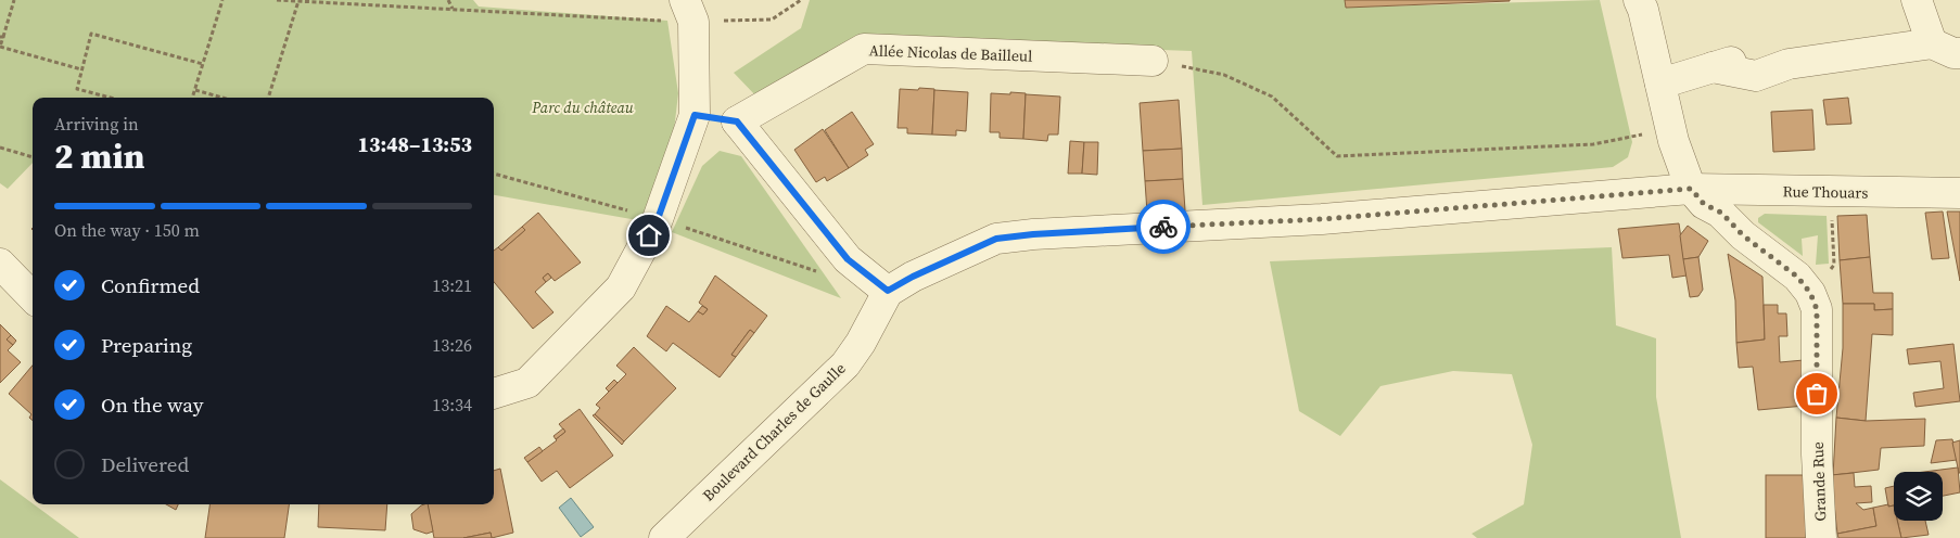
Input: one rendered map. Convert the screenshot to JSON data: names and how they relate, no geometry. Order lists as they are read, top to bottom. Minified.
{"streets":{"street":["Allée Nicolas de Bailleul","Rue Thouars","Boulevard Charles de Gaulle","Grande Rue"]},"crossings":[["Rue Thouars","Grande Rue"]],"parks":["Parc du château"],"page":{"heading":["2 min","Arriving in","13:48–13:53"],"bar":"On the way · 150 m","list":[["Confirmed","13:21"],["Preparing","13:26"],["On the way","13:34"],"Delivered"]}}
